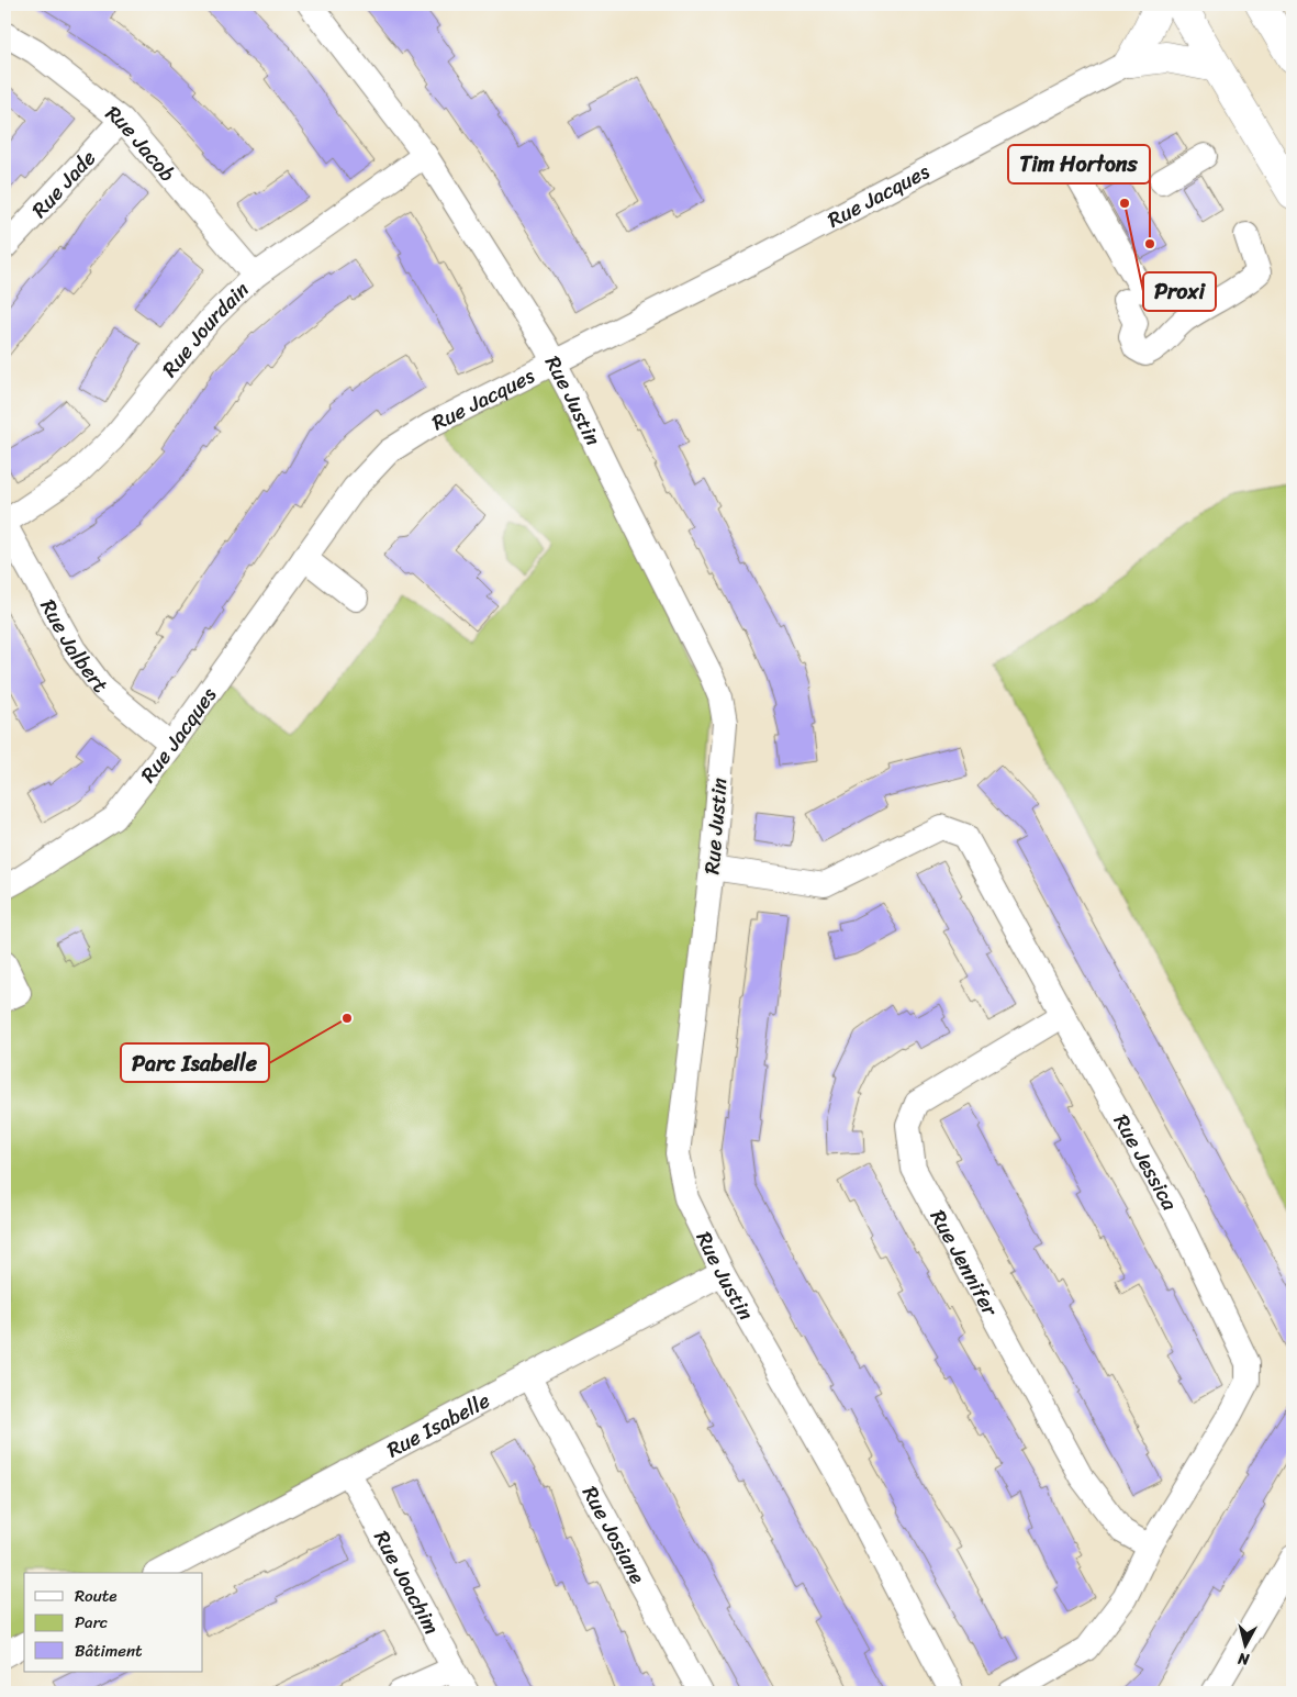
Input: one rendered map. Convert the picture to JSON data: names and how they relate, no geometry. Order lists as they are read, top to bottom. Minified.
{"streets":{"street":["Rue Jacob","Rue Jade","Rue Jacques","Rue Jourdain","Rue Justin","Rue Jalbert","Rue Jessica","Rue Jennifer","Rue Isabelle","Rue Josiane","Rue Joachim"]},"crossings":[["Rue Jacob","Rue Jade"],["Rue Jacob","Rue Jourdain"],["Rue Jacques","Rue Justin"],["Rue Jacques","Rue Jalbert"],["Rue Jourdain","Rue Justin"],["Rue Jourdain","Rue Jalbert"],["Rue Justin","Rue Jessica"],["Rue Justin","Rue Isabelle"],["Rue Jessica","Rue Jennifer"],["Rue Isabelle","Rue Josiane"],["Rue Isabelle","Rue Joachim"]],"places":["Proxi","Tim Hortons","Parc Isabelle"],"legend":["Route","Parc","Bâtiment"],"north":"bottom"}
